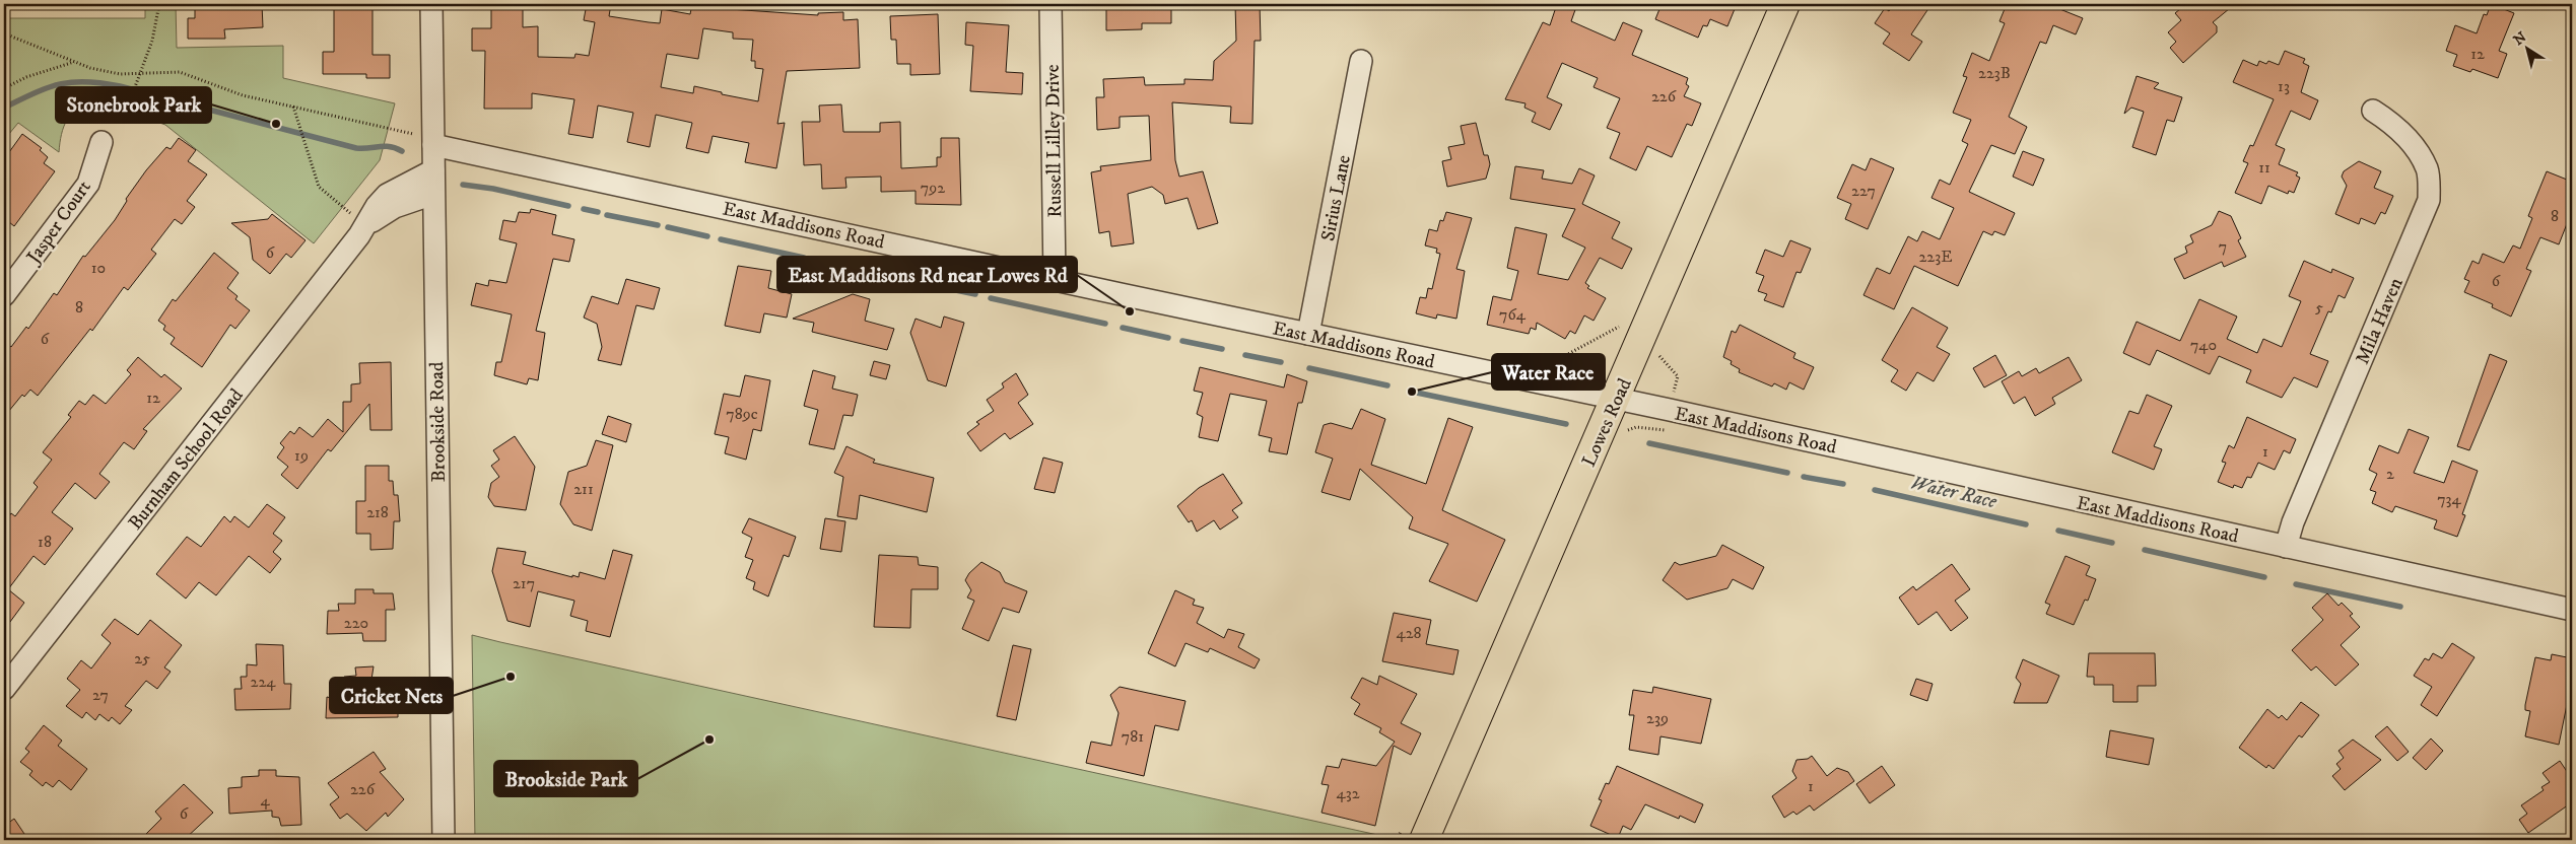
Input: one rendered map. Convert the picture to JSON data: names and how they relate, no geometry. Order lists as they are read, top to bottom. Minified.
{"streets":{"main road":["Lowes Road"],"street":["Russell Lilley Drive","Sirius Lane","Jasper Court","East Maddisons Road","Mila Haven","Brookside Road","Burnham School Road"]},"crossings":[["Russell Lilley Drive","East Maddisons Road"],["Sirius Lane","East Maddisons Road"],["East Maddisons Road","Mila Haven"],["East Maddisons Road","Brookside Road"],["East Maddisons Road","Lowes Road"],["Brookside Road","Burnham School Road"]],"water":["Water Race"],"places":["Stonebrook Park","East Maddisons Rd near Lowes Rd","Water Race","Cricket Nets","Brookside Park"],"house_numbers":["12","223B","13","226","11","792","227","8","7","6","223E","10","6","8","5","764","6","740","12","789c","1","19","2","211","734","218","18","217","220","428","25","224","27","239","781","1","226","432","4","6"],"north":"top left"}
